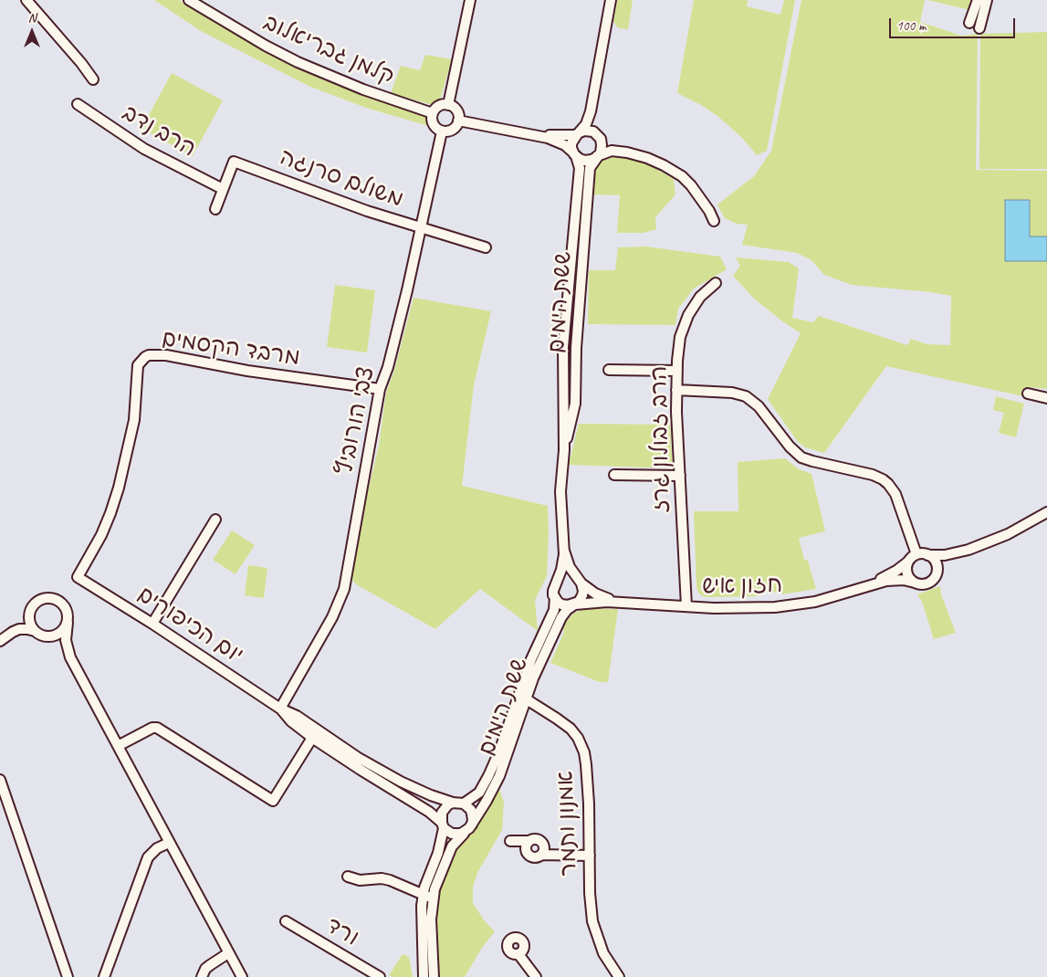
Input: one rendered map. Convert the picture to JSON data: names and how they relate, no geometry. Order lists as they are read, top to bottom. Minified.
{"streets":{"street":["קלמן גבריאלוב","הרב נדב","משולם סרנגה","ששת הימים","מרבד הקסמים","צבי הורוביץ","הרב זבולון גרז","חזון איש","יום הכיפורים","אמנון ותמר","ורד"]},"crossings":[["קלמן גבריאלוב","צבי הורוביץ"],["הרב נדב","משולם סרנגה"],["משולם סרנגה","צבי הורוביץ"],["ששת הימים","חזון איש"],["ששת הימים","יום הכיפורים"],["ששת הימים","אמנון ותמר"],["מרבד הקסמים","צבי הורוביץ"],["מרבד הקסמים","יום הכיפורים"],["צבי הורוביץ","יום הכיפורים"],["הרב זבולון גרז","חזון איש"]],"scale_bar":"100 m","north":"top"}
